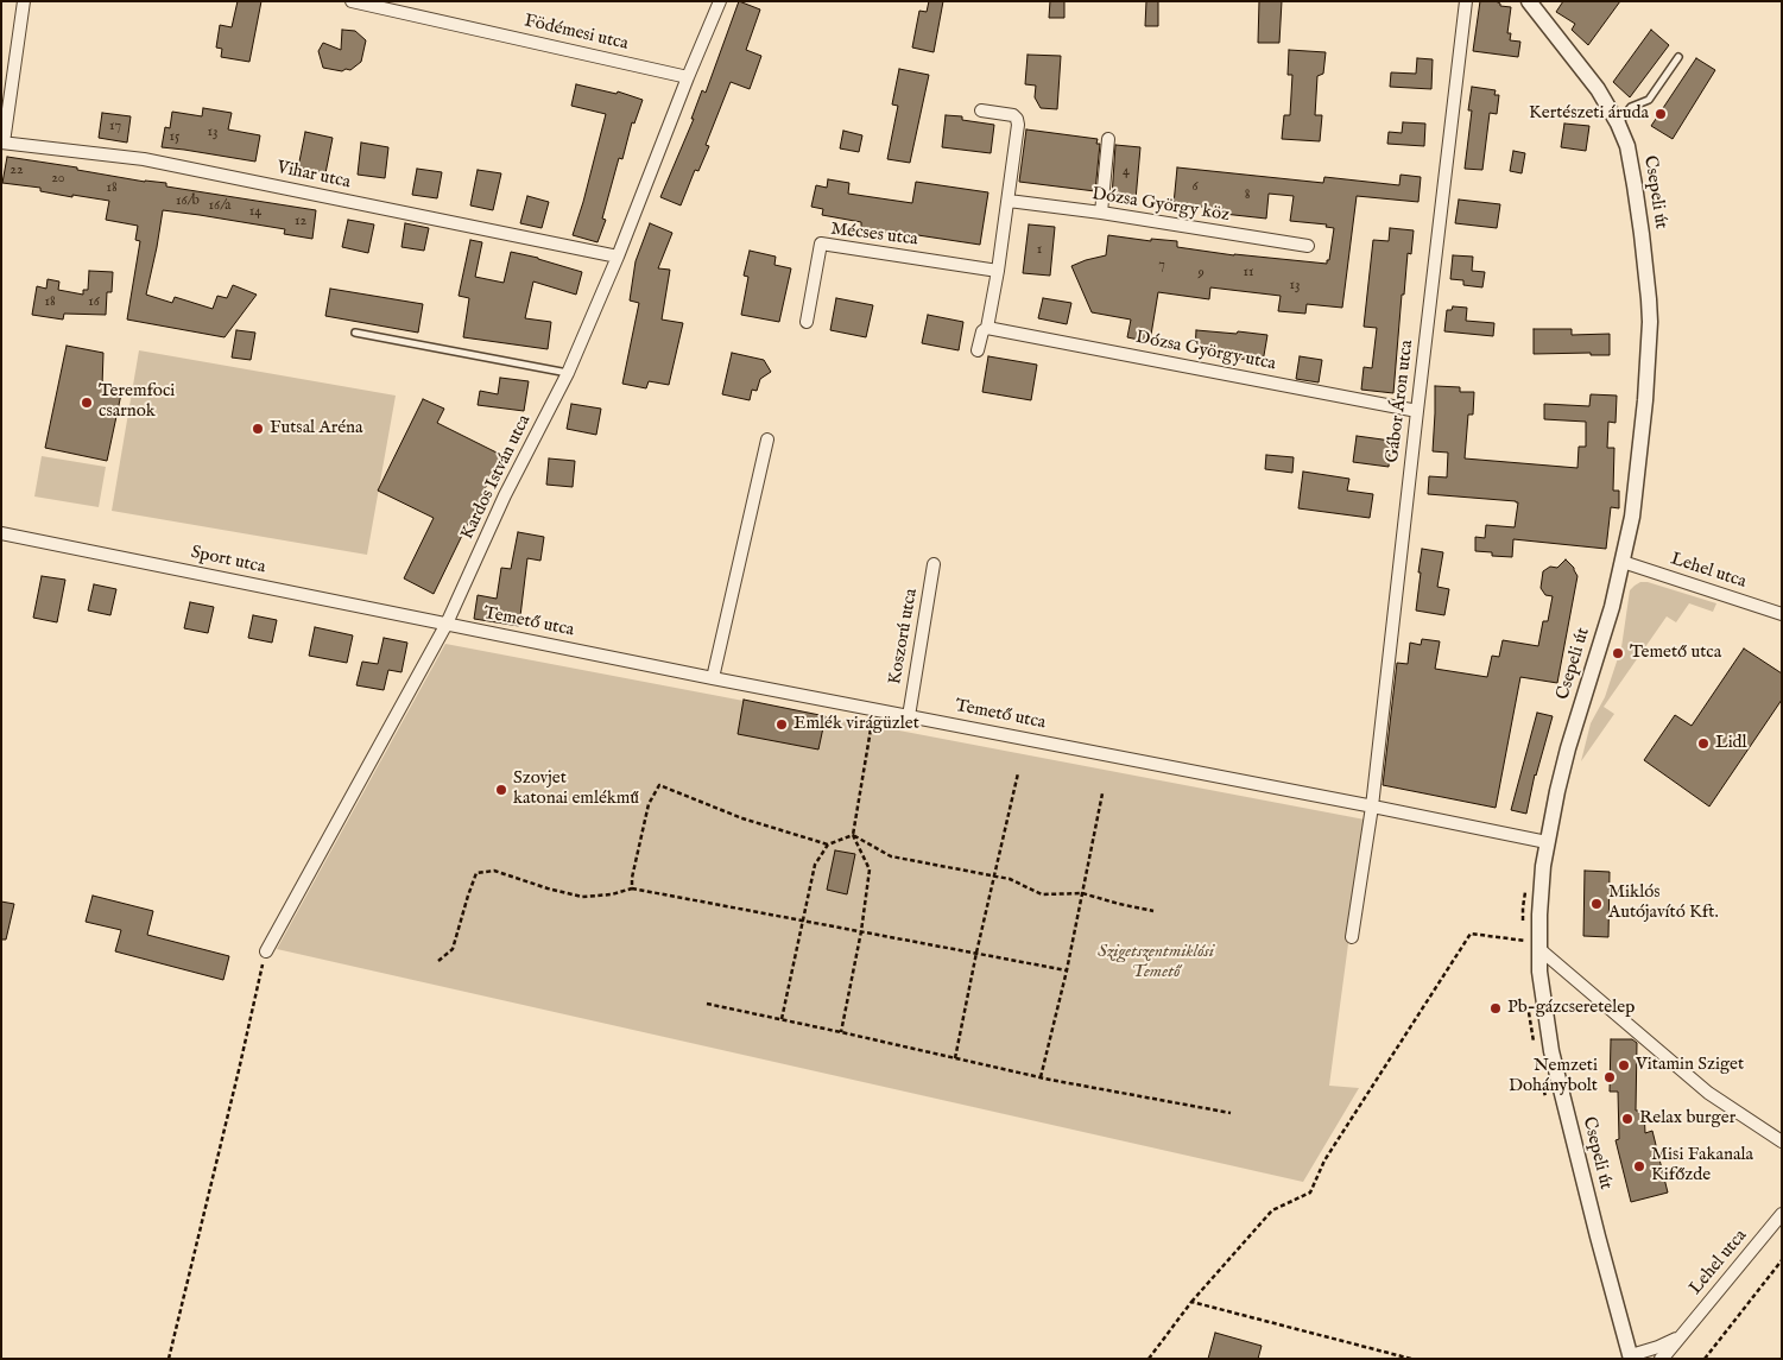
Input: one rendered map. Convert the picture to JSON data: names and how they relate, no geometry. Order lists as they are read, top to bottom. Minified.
{"streets":{"street":["Födémesi utca","Vihar utca","Csepeli út","Dózsa György köz","Mécses utca","Dózsa György utca","Gábor Áron utca","Kardos István utca","Sport utca","Lehel utca","Temető utca","Koszorú utca"]},"crossings":[["Födémesi utca","Kardos István utca"],["Vihar utca","Kardos István utca"],["Csepeli út","Lehel utca"],["Csepeli út","Temető utca"],["Dózsa György utca","Gábor Áron utca"],["Gábor Áron utca","Temető utca"],["Kardos István utca","Sport utca"],["Kardos István utca","Temető utca"],["Sport utca","Temető utca"],["Temető utca","Koszorú utca"]],"parks":["Szigetszentmiklósi Temető"],"places":["Kertészeti áruda","Teremfoci csarnok","Futsal Aréna","Temető utca","Emlék virágüzlet","Lidl","Szovjet katonai emlékmű","Miklós Autójavító Kft.","Pb-gázcseretelep","Vitamin Sziget","Nemzeti Dohánybolt","Relax burger","Misi Fakanala Kifőzde"],"house_numbers":["17","13","15","22","4","20","6","18","8","16/b","16/a","14","12","1","7","11","9","13","18","16"]}
